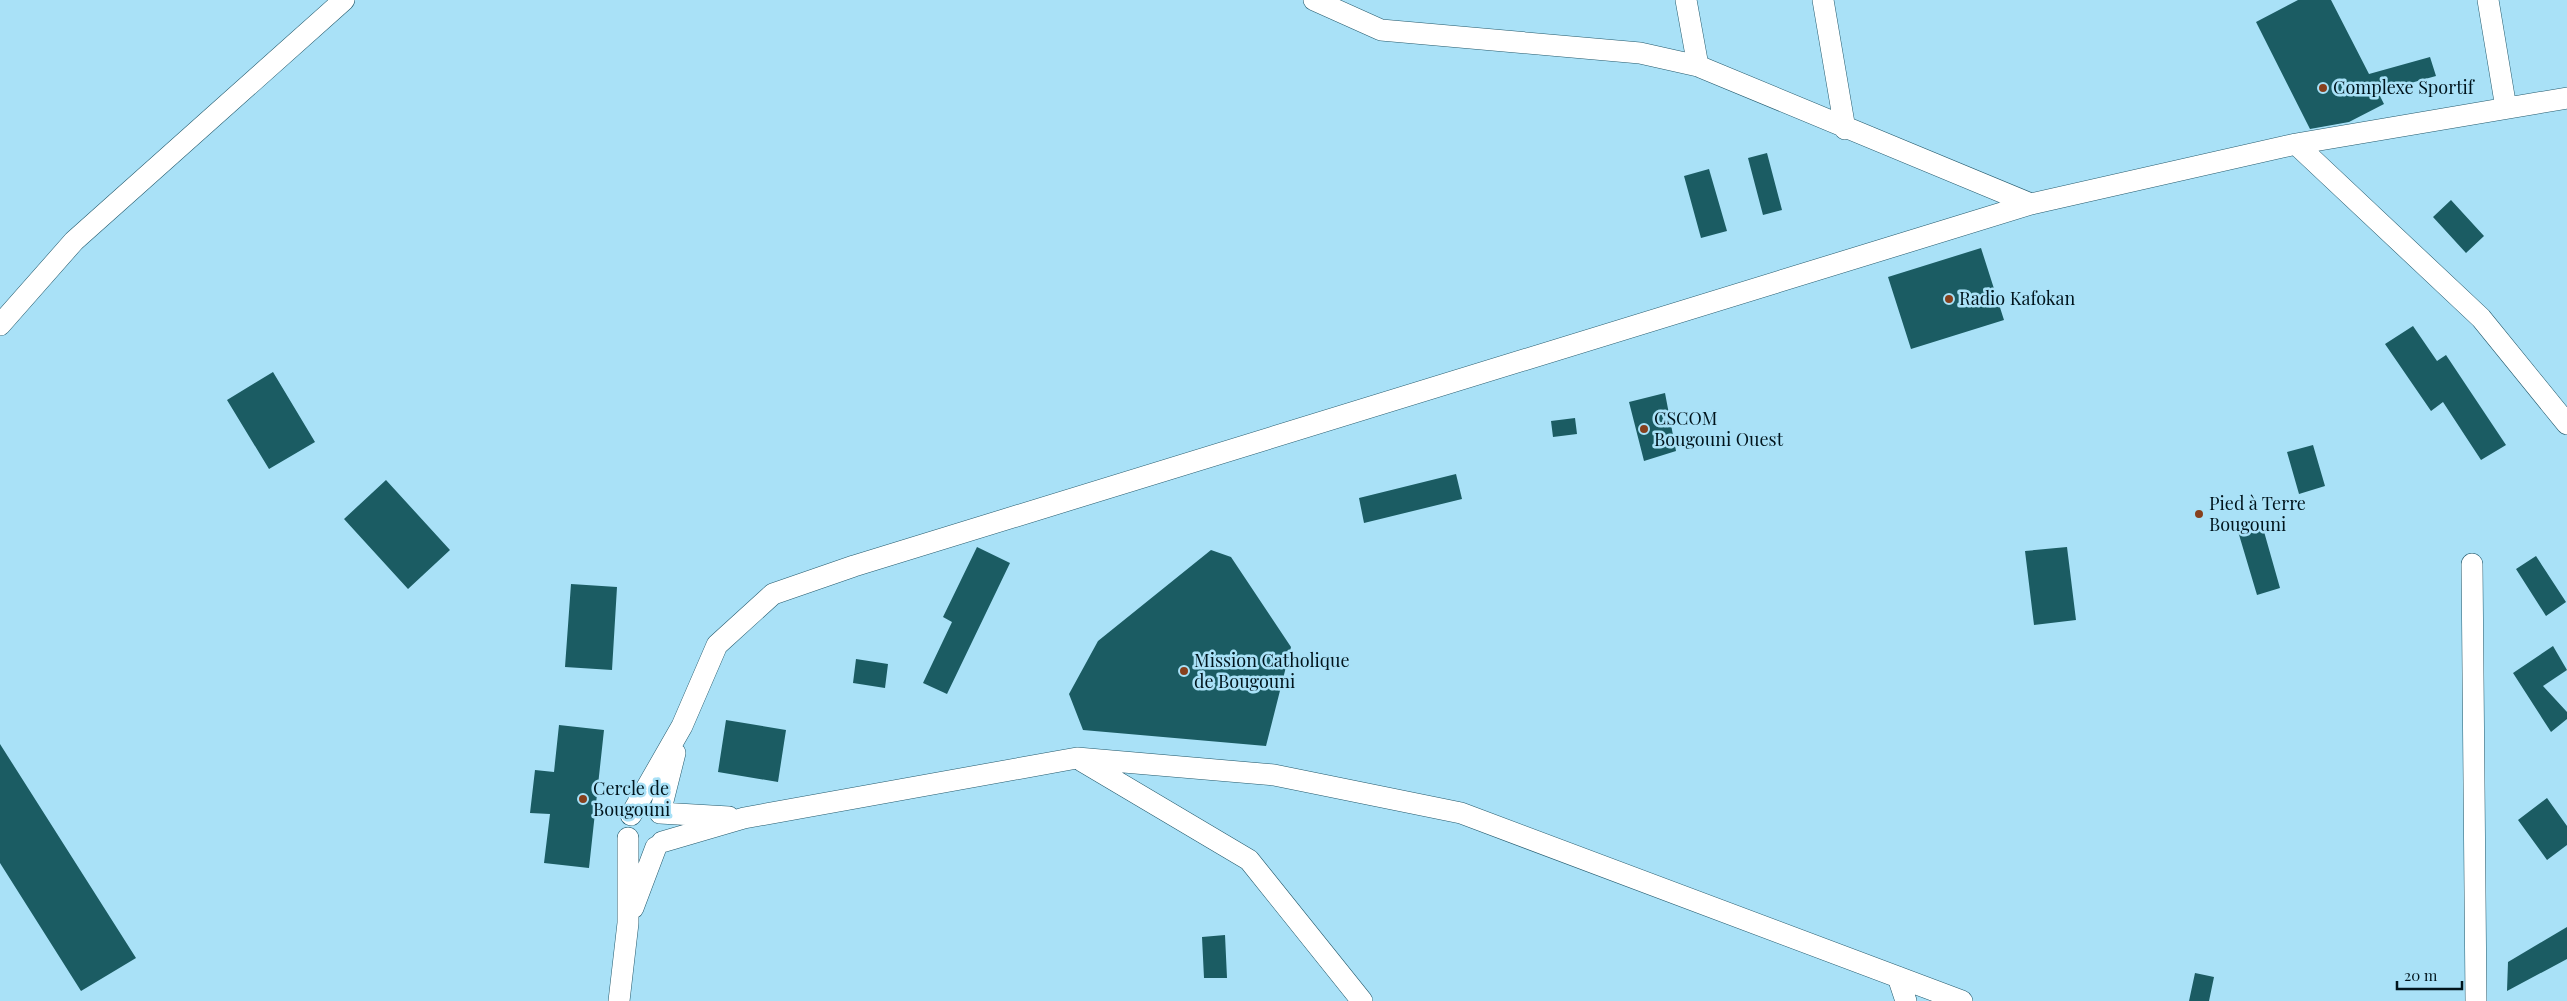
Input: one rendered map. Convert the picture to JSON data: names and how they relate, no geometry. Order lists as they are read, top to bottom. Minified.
{"places":["Complexe Sportif","Radio Kafokan","CSCOM Bougouni Ouest","Pied à Terre Bougouni","Mission Catholique de Bougouni","Cercle de Bougouni"],"scale_bar":"20 m"}
